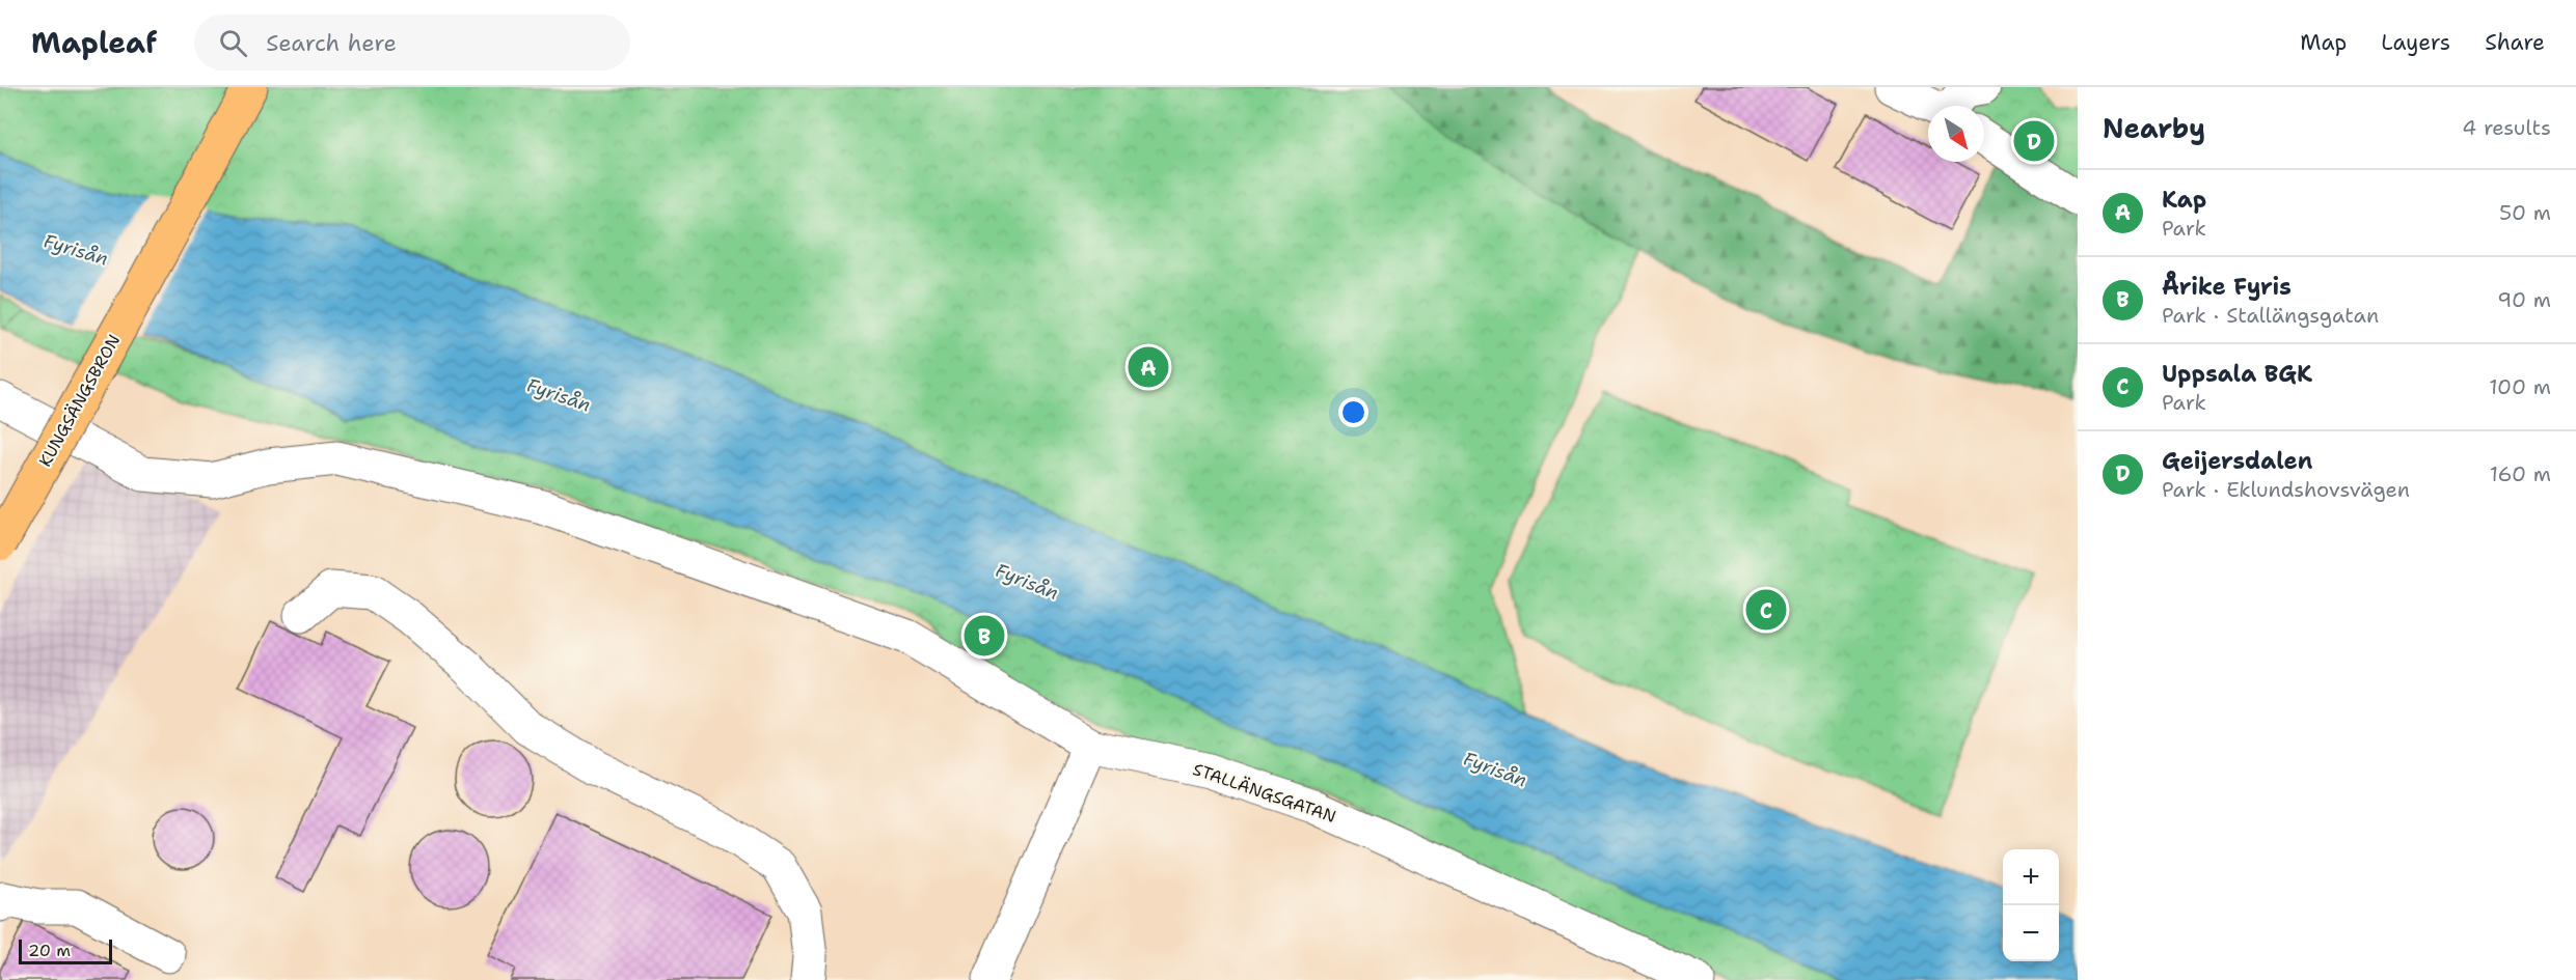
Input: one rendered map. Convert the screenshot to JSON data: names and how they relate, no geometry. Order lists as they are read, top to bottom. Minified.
{"streets":{"main road":["KUNGSÄNGSBRON"],"street":["STALLÄNGSGATAN"]},"water":["Fyrisån"],"scale_bar":"20 m","north":"bottom right","page":{"header":"Mapleaf","search":"Search here","nav":["Map","Layers","Share"],"heading":["Nearby","4 results"],"pins":["D","A","C","B"],"list":[{"mark":"A","name":"Kap","note":"Park","value":"50 m"},{"mark":"B","name":"Årike Fyris","note":"Park · Stallängsgatan","value":"90 m"},{"mark":"C","name":"Uppsala BGK","note":"Park","value":"100 m"},{"mark":"D","name":"Geijersdalen","note":"Park · Eklundshovsvägen","value":"160 m"}],"map_buttons":["+","−"],"scale":"20 m"}}
